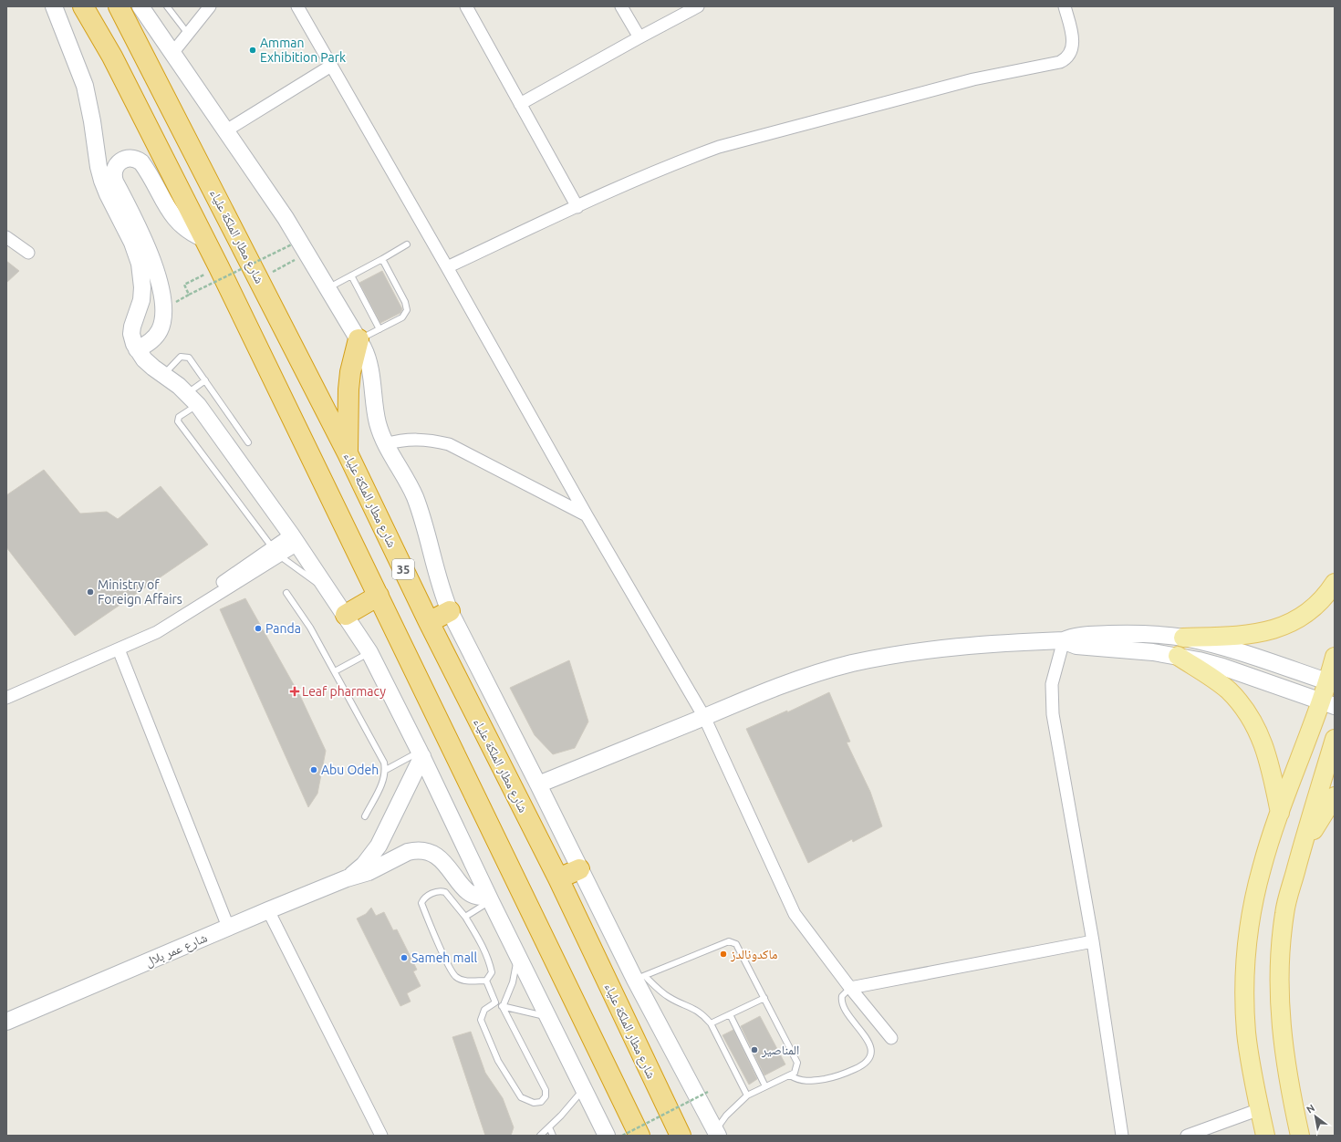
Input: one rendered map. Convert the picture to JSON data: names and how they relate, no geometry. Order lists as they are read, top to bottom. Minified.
{"streets":{"highway":["شارع مطار الملكة علياء","35"],"street":["شارع عمر بلال"]},"places":{"other":["Amman Exhibition Park","Ministry of Foreign Affairs","Panda","Abu Odeh","ماكدونالدز","Sameh mall","المناصير"],"health":["Leaf pharmacy"]},"north":"top left"}
